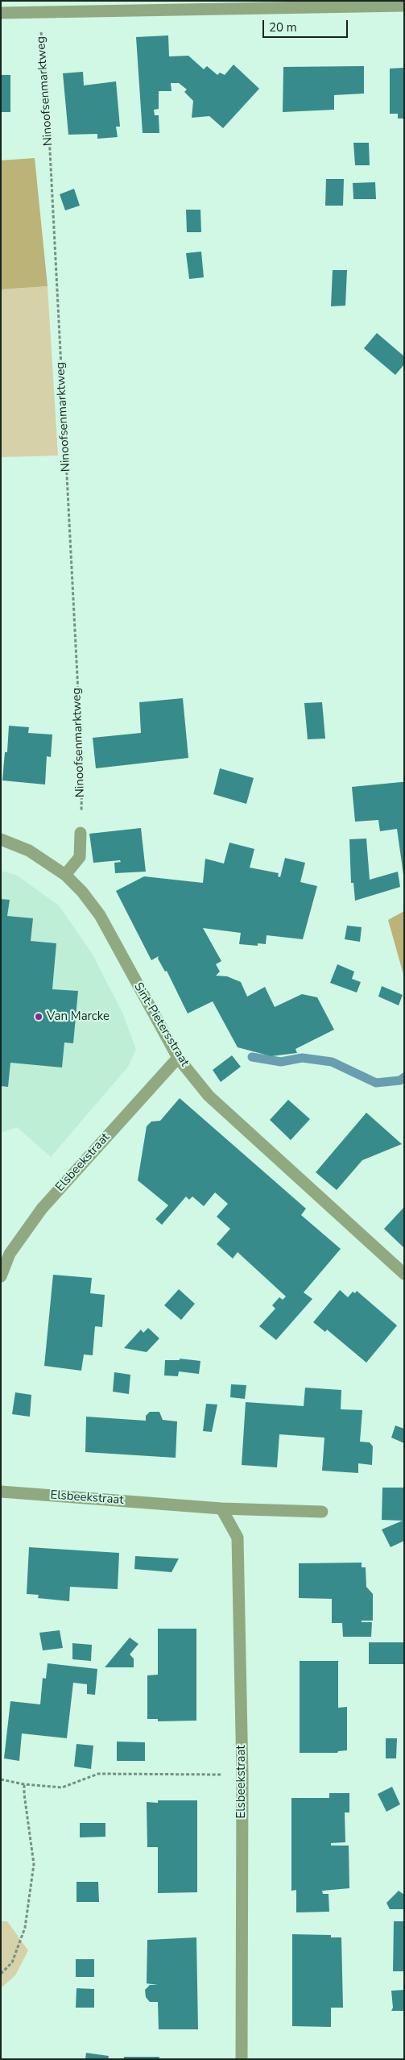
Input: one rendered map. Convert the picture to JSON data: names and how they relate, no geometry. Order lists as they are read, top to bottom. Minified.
{"streets":{"street":["Sint-Pietersstraat","Elsbeekstraat"],"path":["Ninoofsenmarktweg"]},"crossings":[["Sint-Pietersstraat","Elsbeekstraat"]],"places":["Van Marcke"],"scale_bar":"20 m"}
